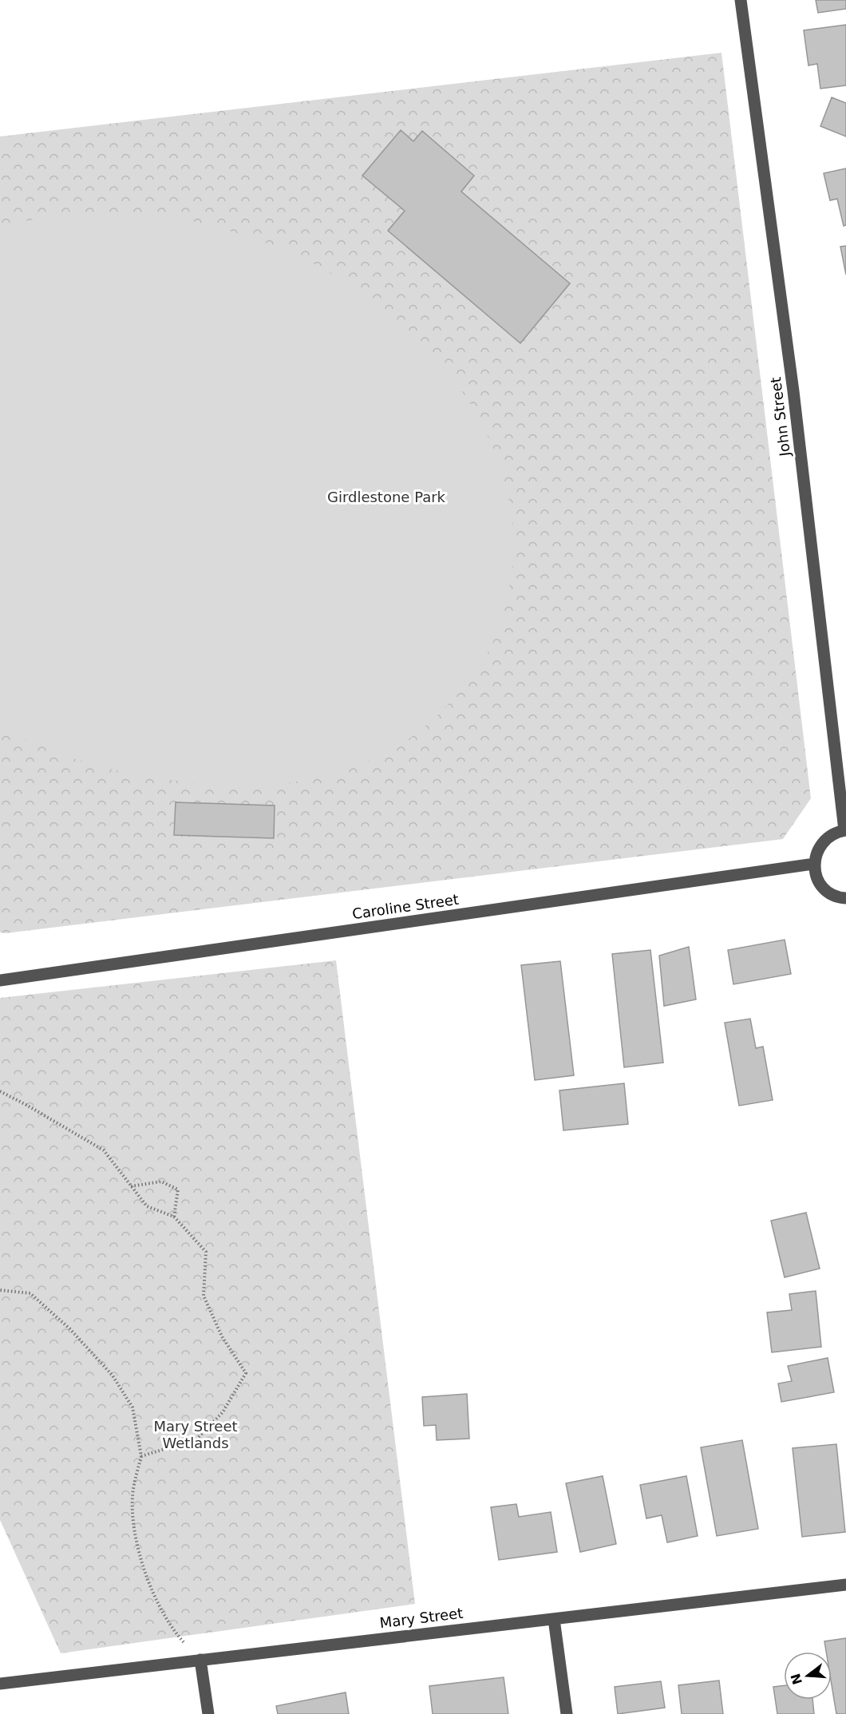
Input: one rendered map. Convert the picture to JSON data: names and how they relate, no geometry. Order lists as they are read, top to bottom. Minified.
{"streets":{"street":["John Street","Caroline Street","Mary Street"]},"parks":["Girdlestone Park","Mary Street Wetlands"],"north":"left"}
